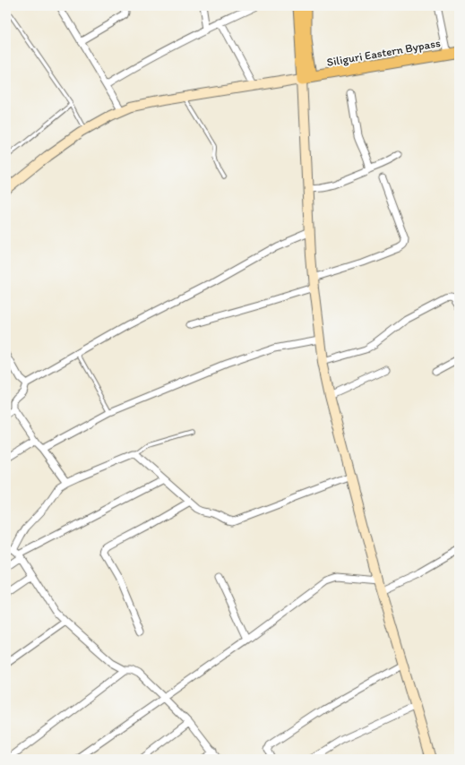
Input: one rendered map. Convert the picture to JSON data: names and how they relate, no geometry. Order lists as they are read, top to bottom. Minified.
{"streets":{"main road":["Siliguri Eastern Bypass"]}}
